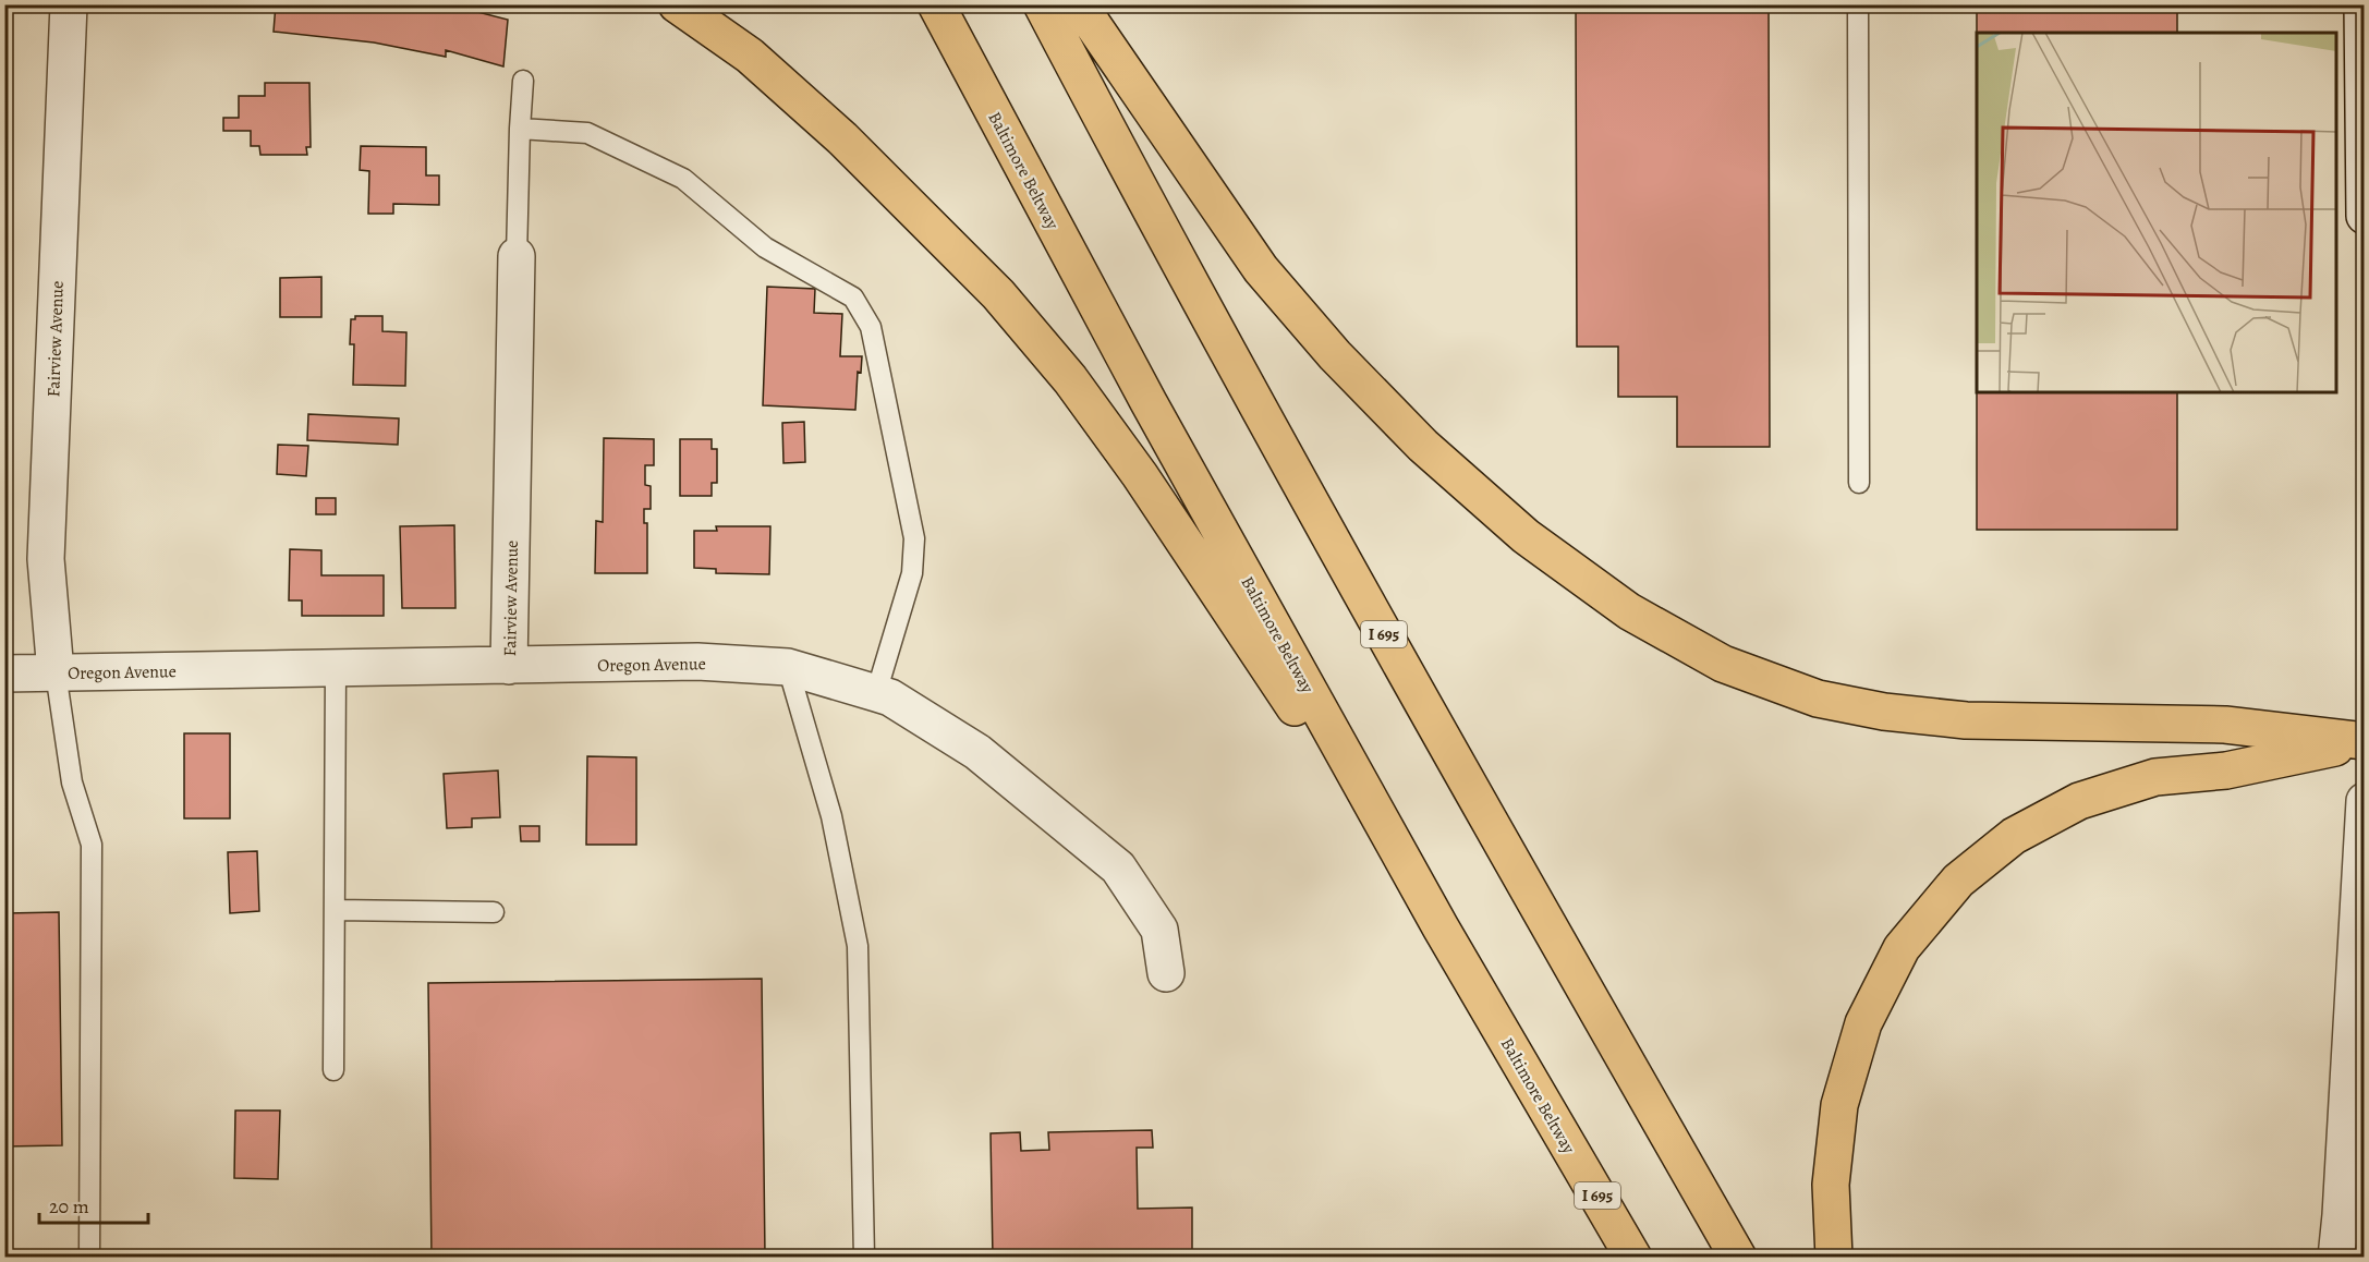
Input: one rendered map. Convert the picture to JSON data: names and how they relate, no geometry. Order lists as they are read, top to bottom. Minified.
{"streets":{"highway":["Baltimore Beltway","I 695"],"street":["Fairview Avenue","Oregon Avenue"]},"crossings":[["Fairview Avenue","Oregon Avenue"]],"scale_bar":"20 m"}
